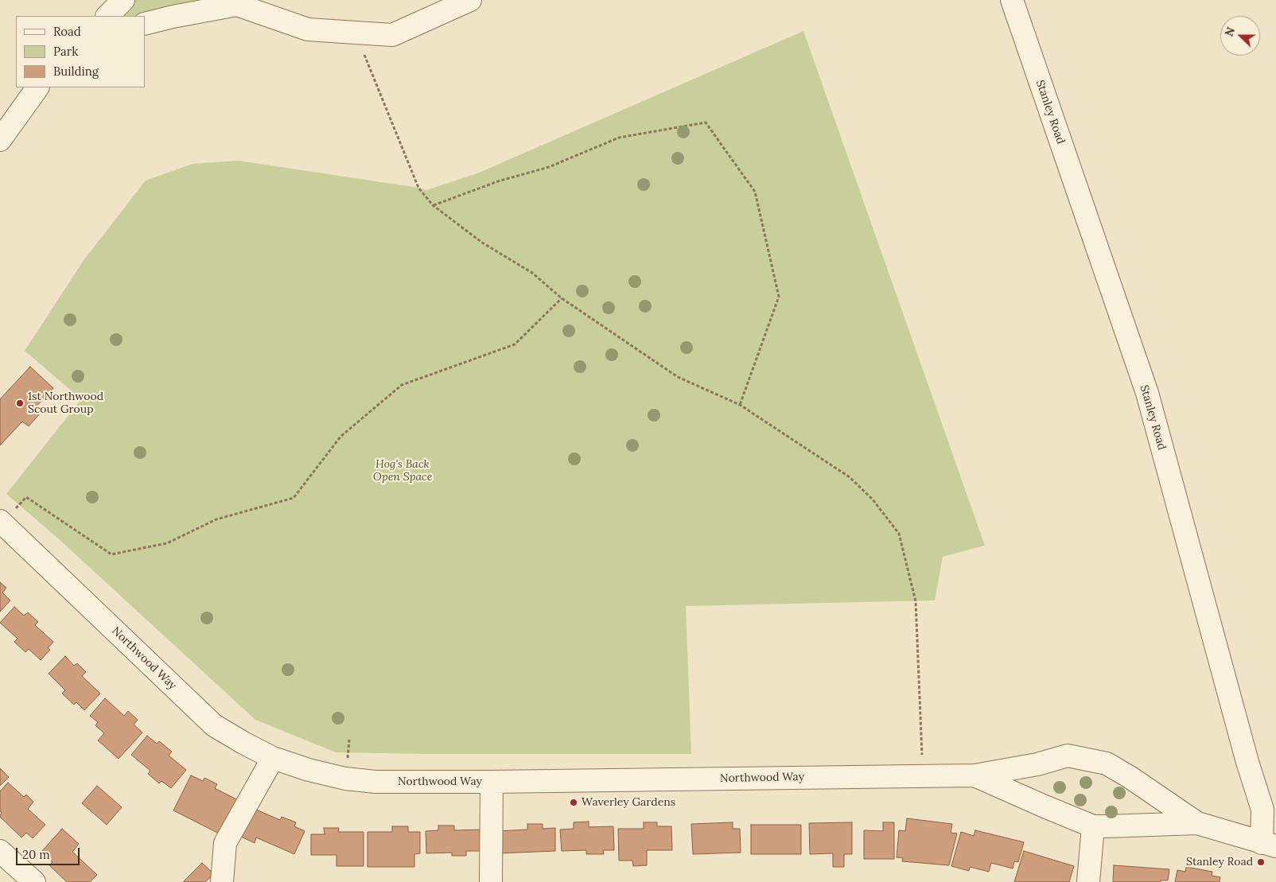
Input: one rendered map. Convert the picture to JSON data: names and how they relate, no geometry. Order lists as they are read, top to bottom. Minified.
{"streets":{"street":["Stanley Road","Northwood Way"]},"parks":["Hog's Back Open Space"],"places":["1st Northwood Scout Group","Waverley Gardens","Stanley Road"],"legend":["Road","Park","Building"],"scale_bar":"20 m","north":"left"}
